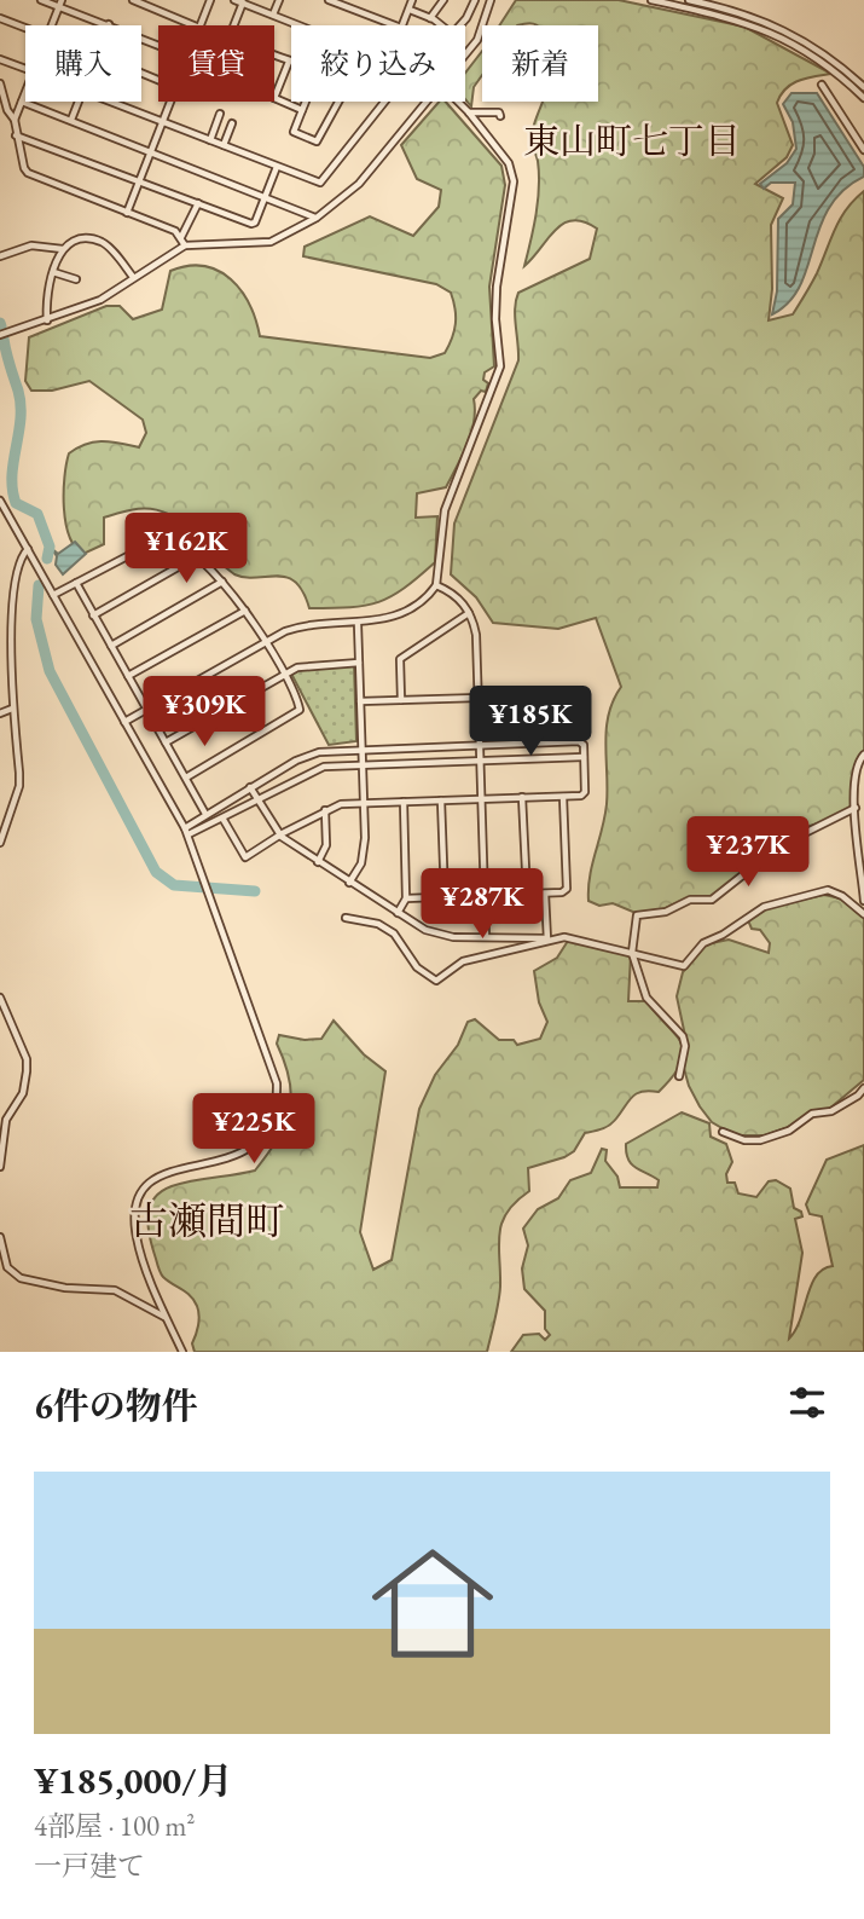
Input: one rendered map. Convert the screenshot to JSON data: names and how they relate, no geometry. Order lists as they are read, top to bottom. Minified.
{"districts":["東山町七丁目","古瀬間町"],"page":{"chip":["購入","賃貸","絞り込み","新着"],"price":["¥162K","¥309K","¥185K","¥237K","¥287K","¥225K"],"heading":"6件の物件","list":[{"name":"¥185,000/月","note":"4部屋 · 100 m² · 一戸建て"}]}}
